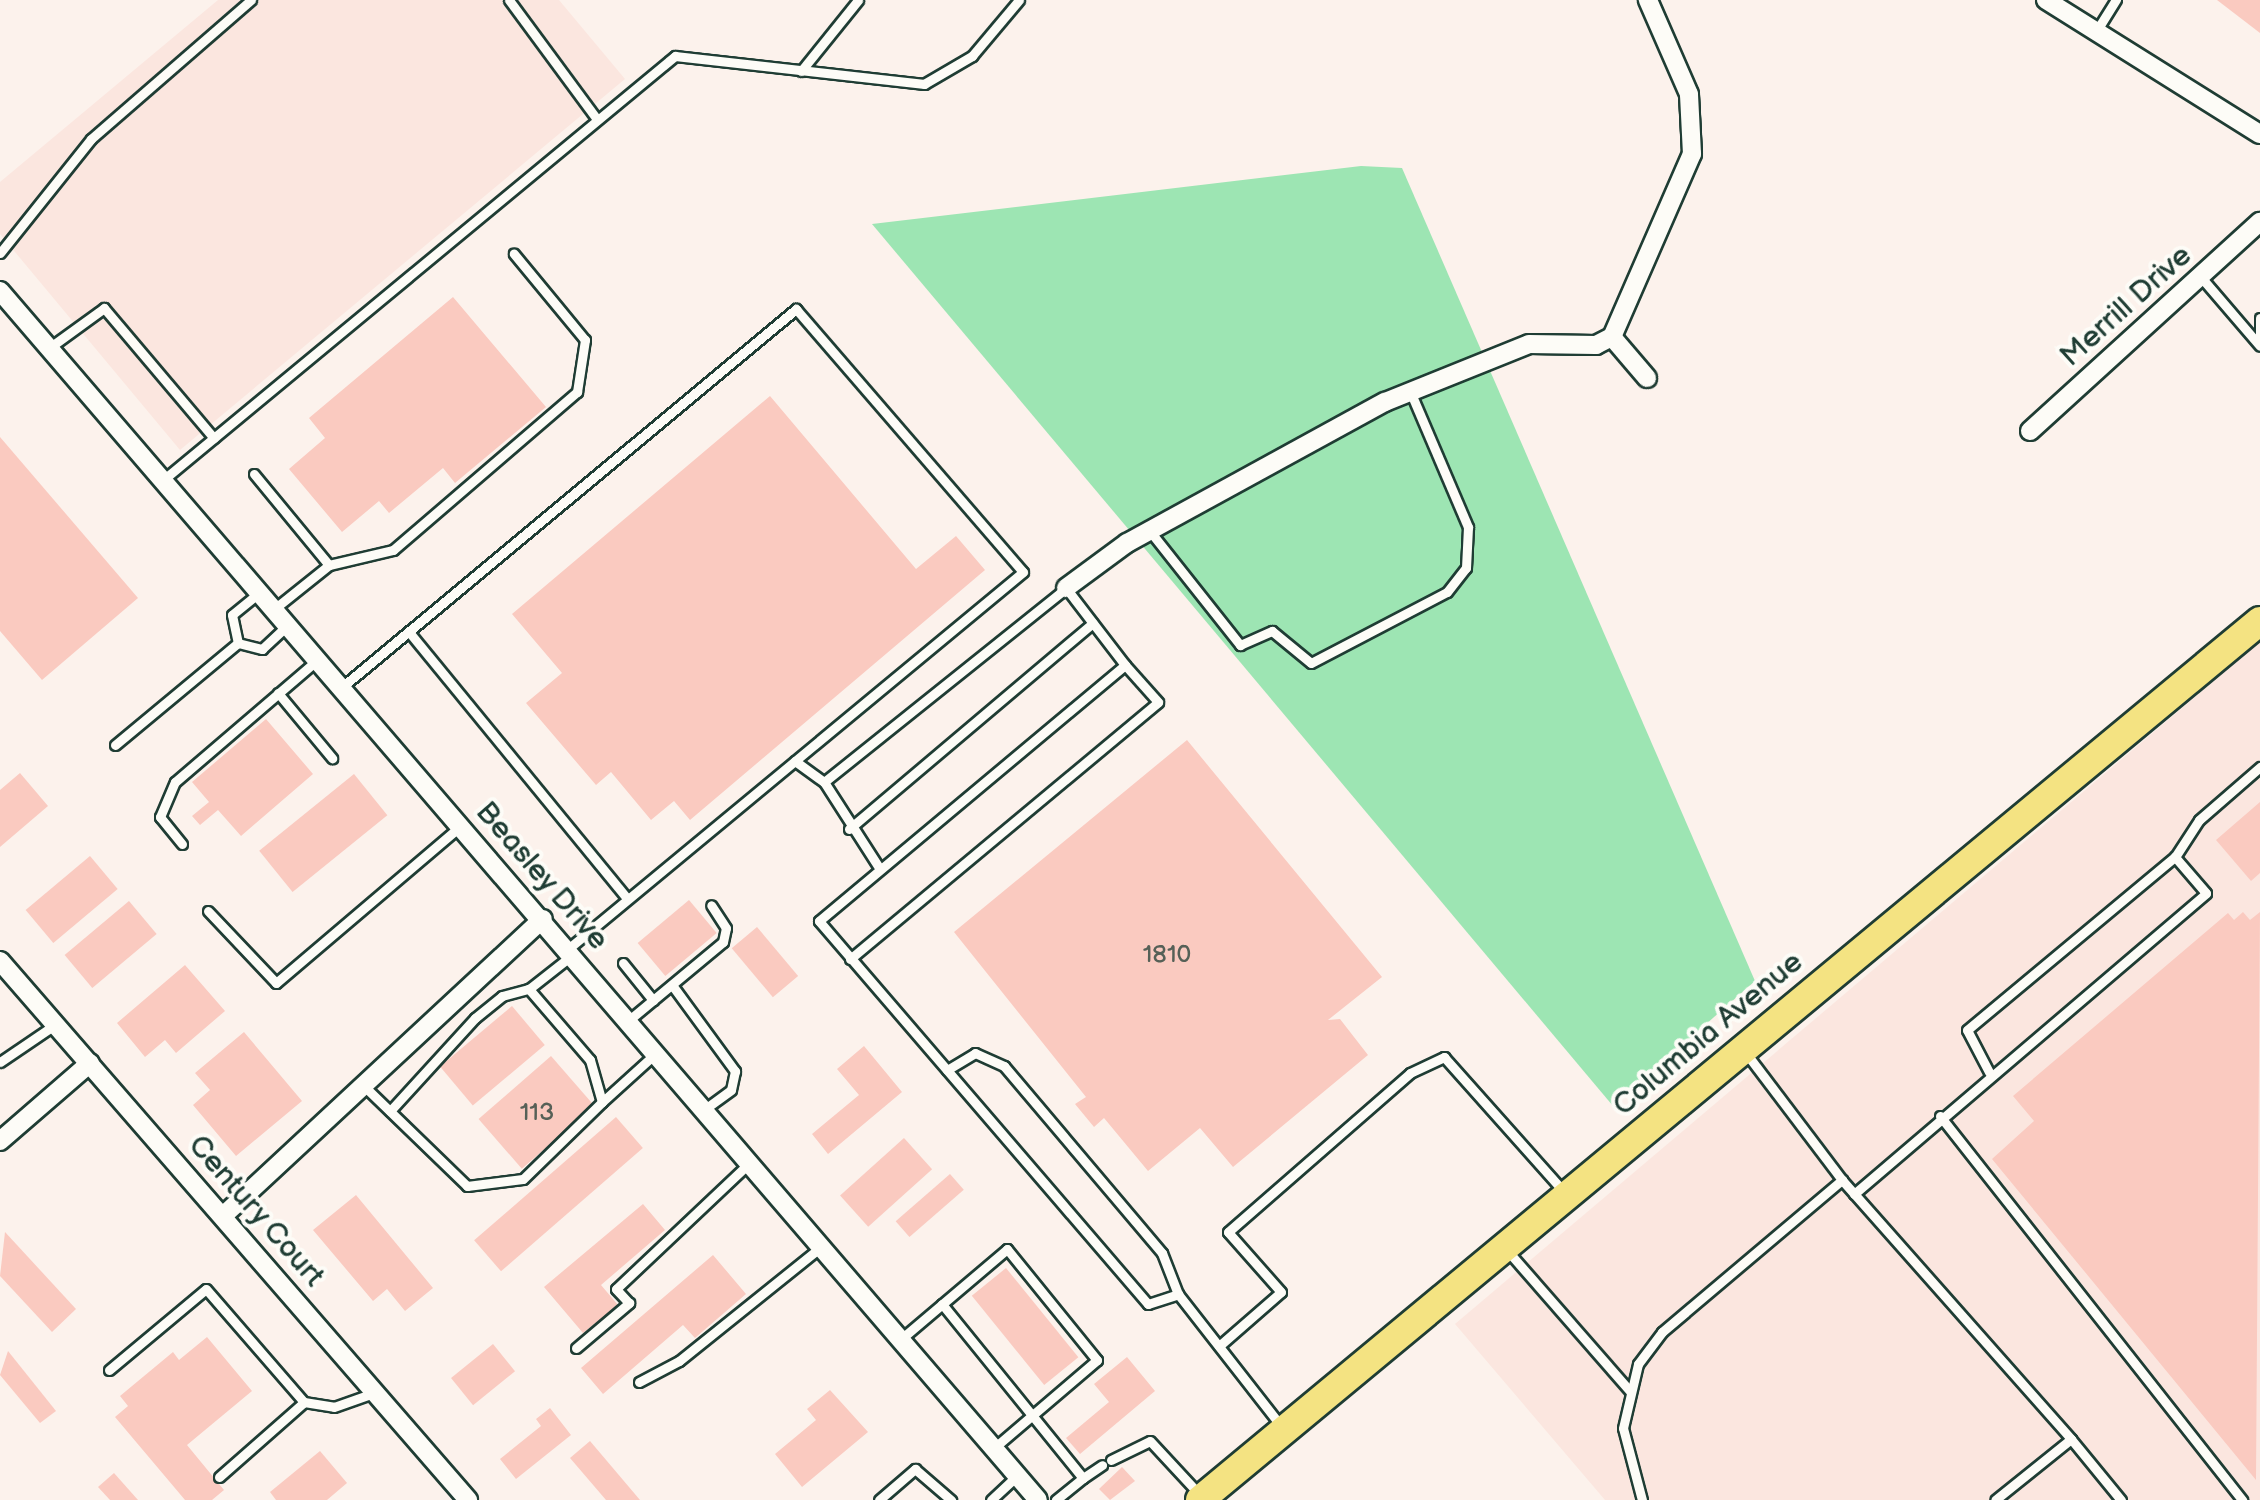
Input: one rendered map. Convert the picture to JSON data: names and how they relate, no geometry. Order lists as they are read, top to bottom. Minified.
{"streets":{"main road":["Columbia Avenue"],"street":["Merrill Drive","Beasley Drive","Century Court"]},"house_numbers":["1810","113"]}
